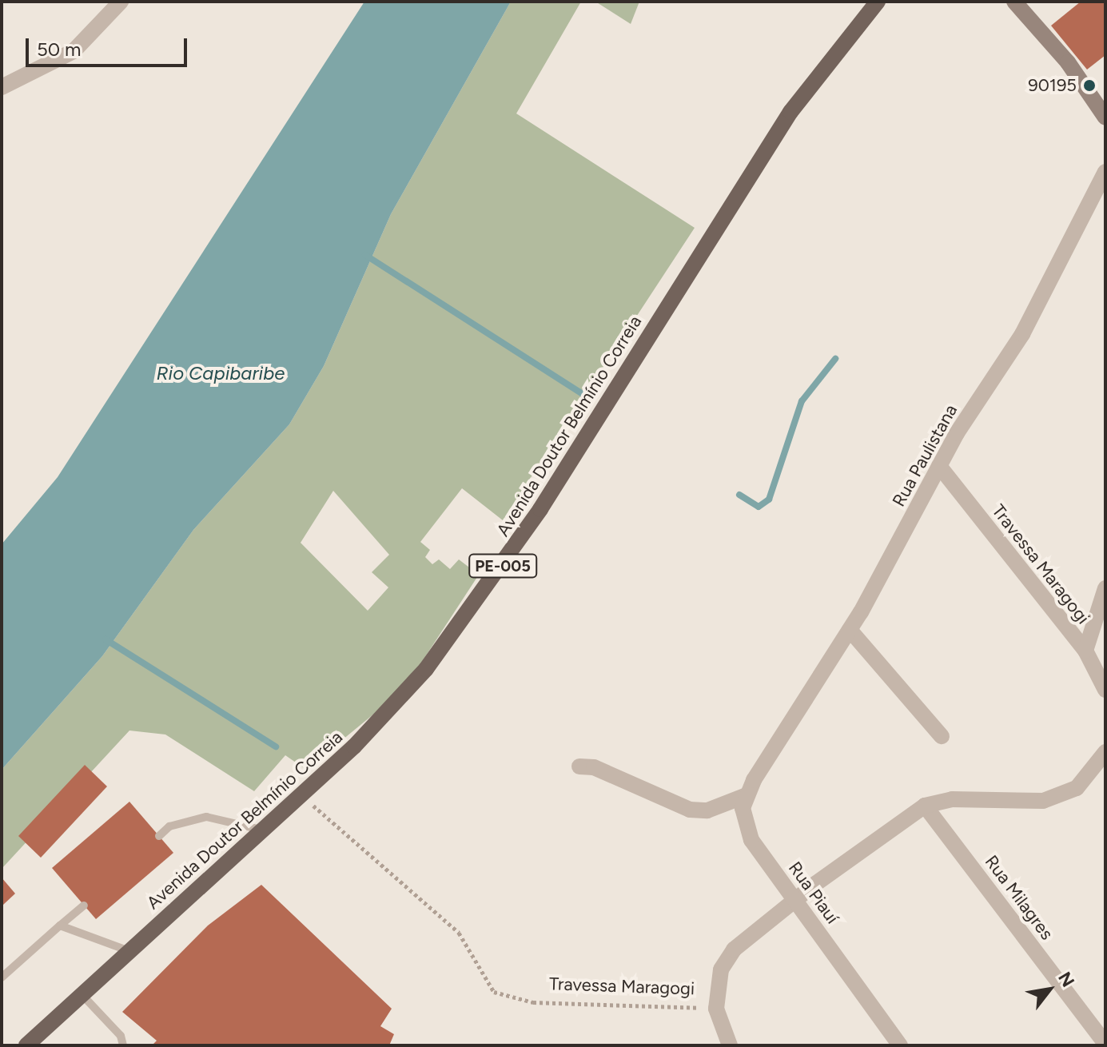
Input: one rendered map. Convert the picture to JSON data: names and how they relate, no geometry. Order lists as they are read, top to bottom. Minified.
{"streets":{"main road":["Avenida Doutor Belmínio Correia","PE-005"],"street":["Rua Paulistana","Travessa Maragogi","Rua Piauí","Rua Milagres"]},"crossings":[["Avenida Doutor Belmínio Correia","Travessa Maragogi"],["Rua Paulistana","Travessa Maragogi"],["Rua Paulistana","Rua Piauí"],["Travessa Maragogi","Rua Piauí"],["Travessa Maragogi","Rua Milagres"]],"water":["Rio Capibaribe"],"places":["90195"],"scale_bar":"50 m","north":"top right"}
